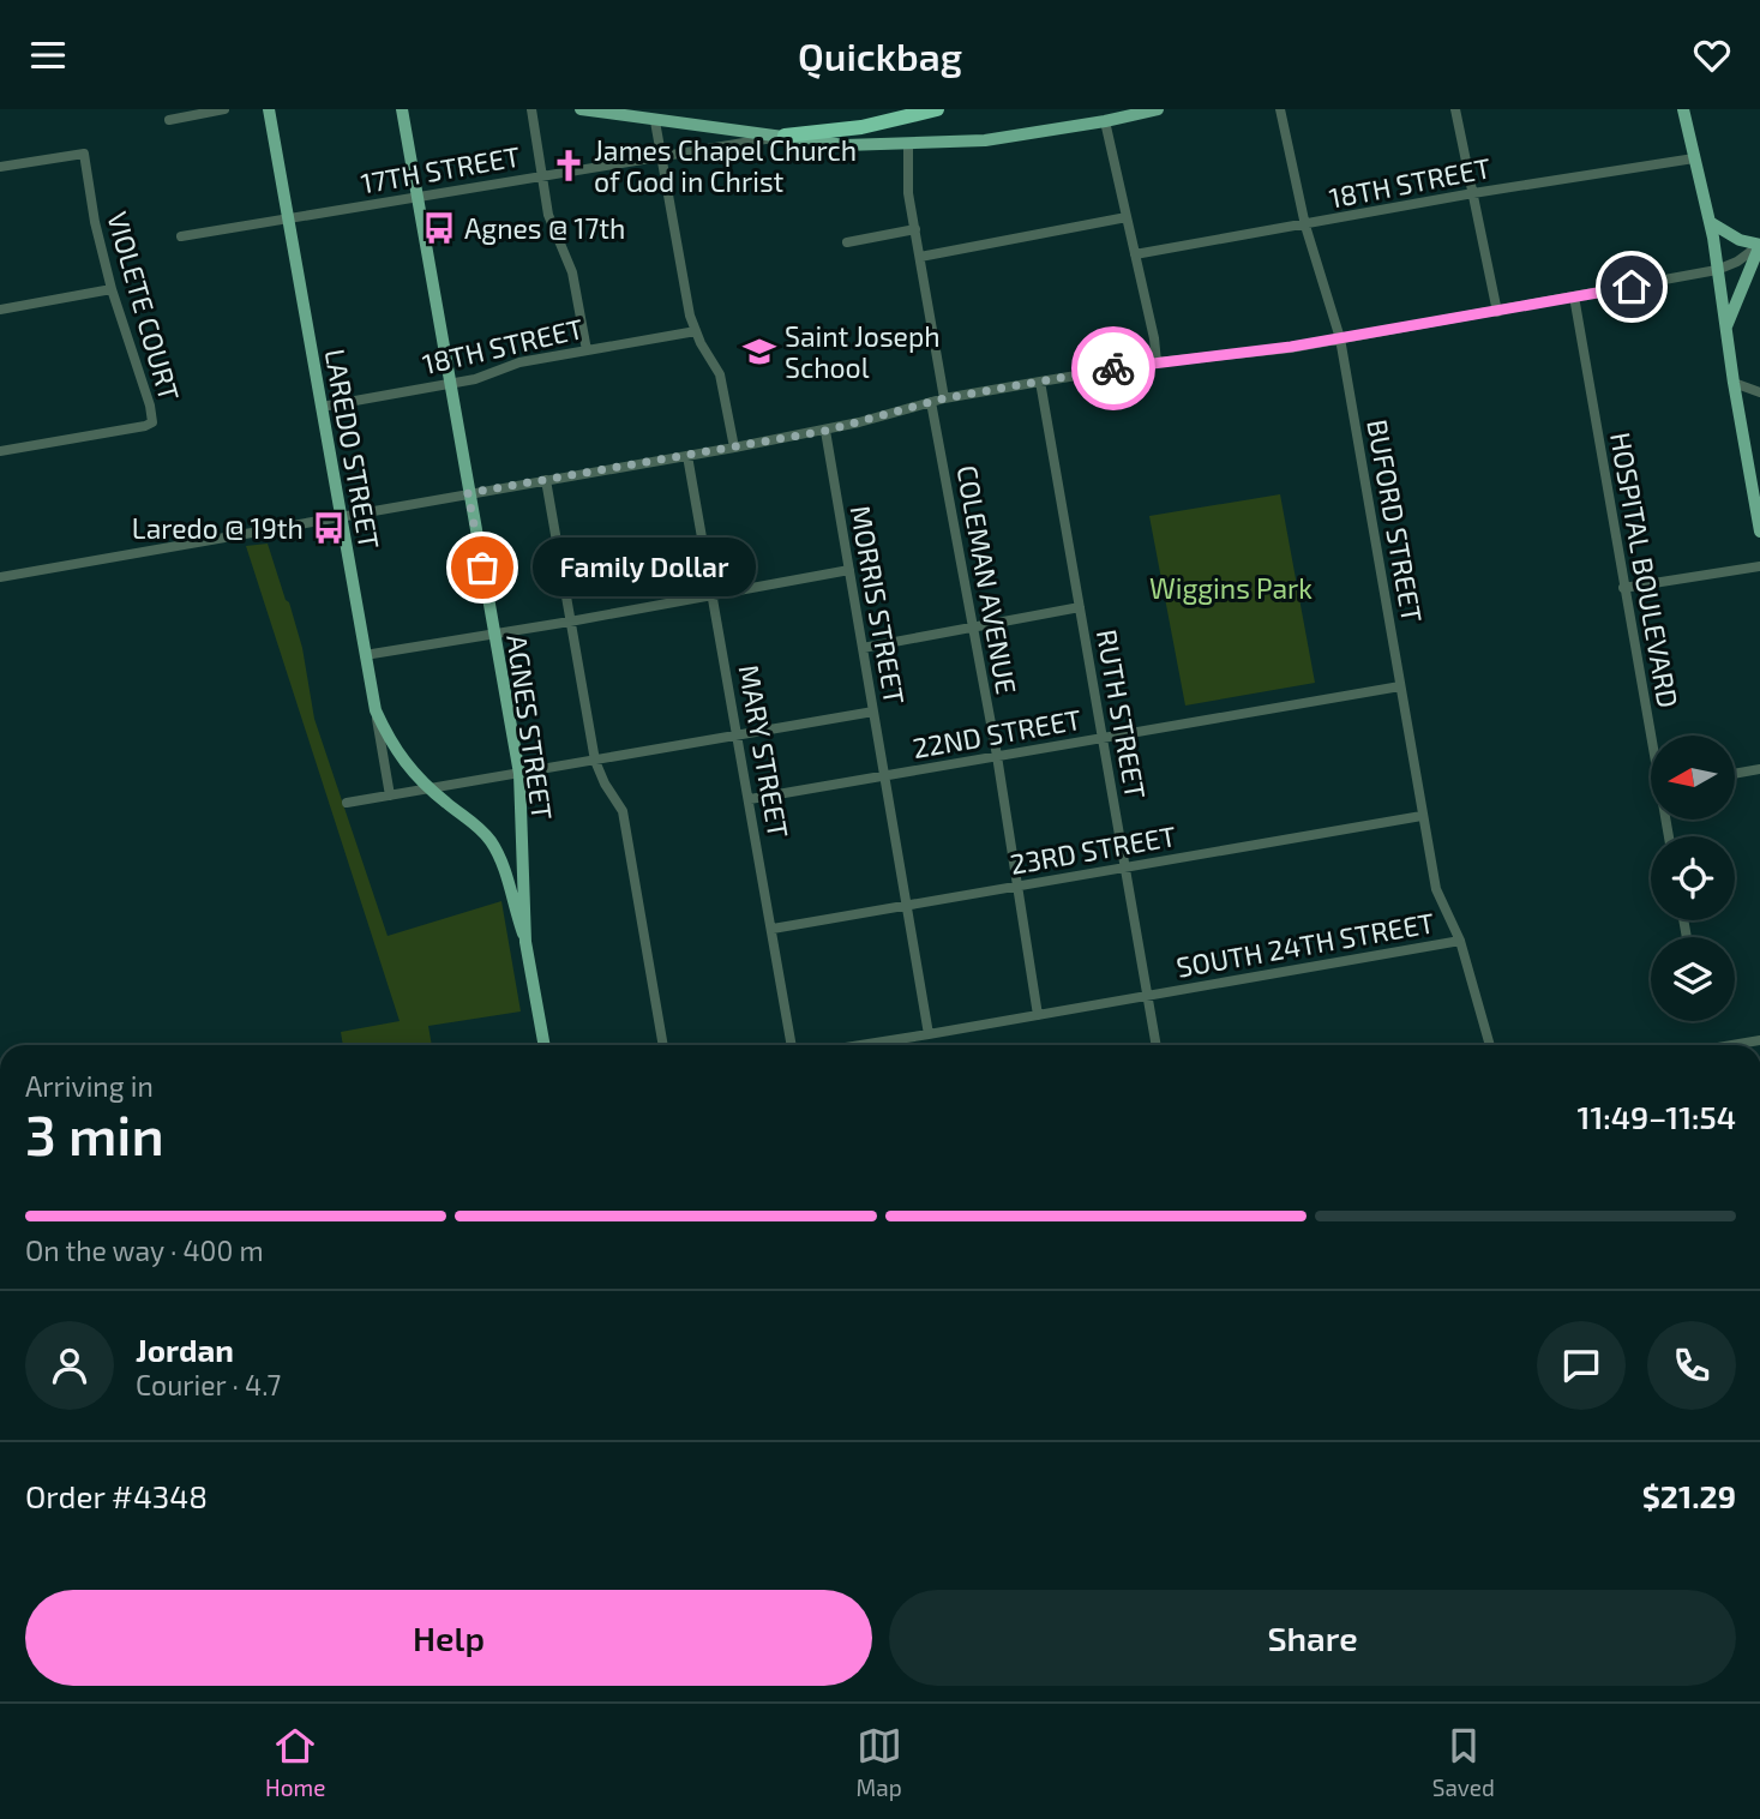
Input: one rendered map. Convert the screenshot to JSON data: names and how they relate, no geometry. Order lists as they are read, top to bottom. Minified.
{"streets":{"main road":["17TH STREET","LAREDO STREET","AGNES STREET"],"street":["18TH STREET","VIOLETE COURT","BUFORD STREET","HOSPITAL BOULEVARD","COLEMAN AVENUE","MORRIS STREET","RUTH STREET","22ND STREET","MARY STREET","23RD STREET","SOUTH 24TH STREET"]},"crossings":[["17TH STREET","LAREDO STREET"],["17TH STREET","AGNES STREET"],["18TH STREET","LAREDO STREET"],["18TH STREET","BUFORD STREET"],["18TH STREET","AGNES STREET"],["BUFORD STREET","22ND STREET"],["BUFORD STREET","23RD STREET"],["BUFORD STREET","SOUTH 24TH STREET"],["COLEMAN AVENUE","22ND STREET"],["COLEMAN AVENUE","23RD STREET"],["COLEMAN AVENUE","SOUTH 24TH STREET"],["MORRIS STREET","22ND STREET"],["MORRIS STREET","23RD STREET"],["MORRIS STREET","SOUTH 24TH STREET"],["RUTH STREET","22ND STREET"],["RUTH STREET","23RD STREET"],["RUTH STREET","SOUTH 24TH STREET"],["22ND STREET","MARY STREET"],["MARY STREET","23RD STREET"]],"parks":["Wiggins Park"],"places":{"church":["James Chapel Church of God in Christ"],"bus stop":["Agnes @ 17th","Laredo @ 19th"],"school or university":["Saint Joseph School"],"other":["Family Dollar"]},"north":"left","page":{"header":"Quickbag","bubble":"Family Dollar","heading":["3 min","Arriving in","11:49–11:54"],"panel":["Jordan","Courier · 4.7","Order #4348","$21.29"],"bar":"On the way · 400 m","buttons":["Help","Share"],"tabs":["Home","Map","Saved"]}}
